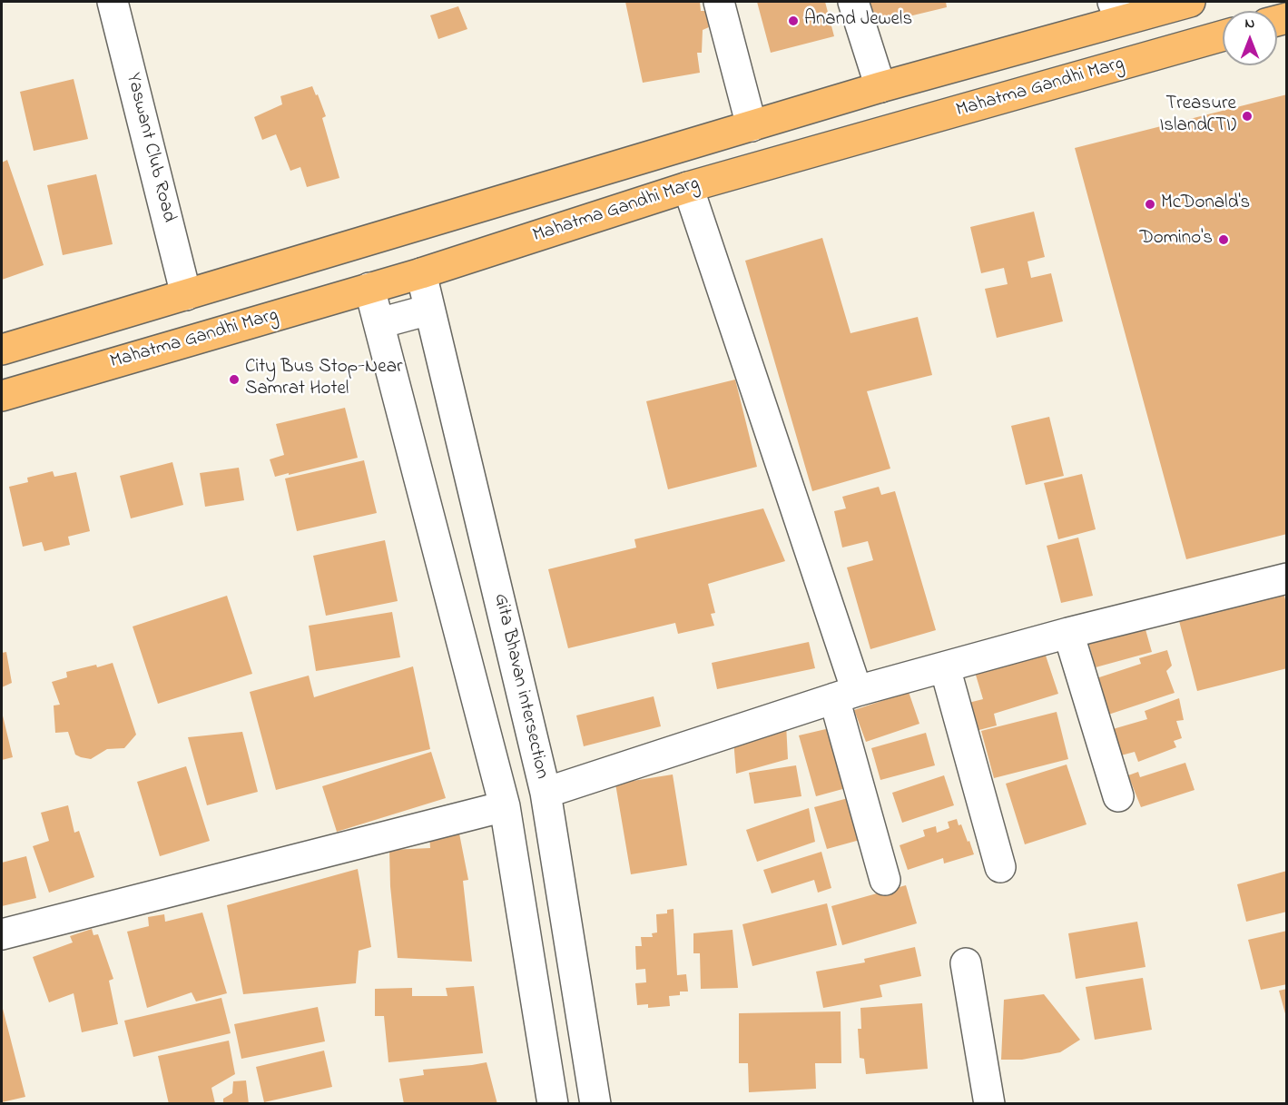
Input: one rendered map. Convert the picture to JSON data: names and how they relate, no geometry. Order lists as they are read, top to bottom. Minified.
{"streets":{"main road":["Mahatma Gandhi Marg"],"street":["Yaswant Club Road","Gita Bhavan intersection"]},"crossings":[["Mahatma Gandhi Marg","Gita Bhavan intersection"]],"places":["Anand Jewels","Treasure Island(TI)","McDonald's","Domino's","City Bus Stop-Near Samrat Hotel"],"north":"top"}
